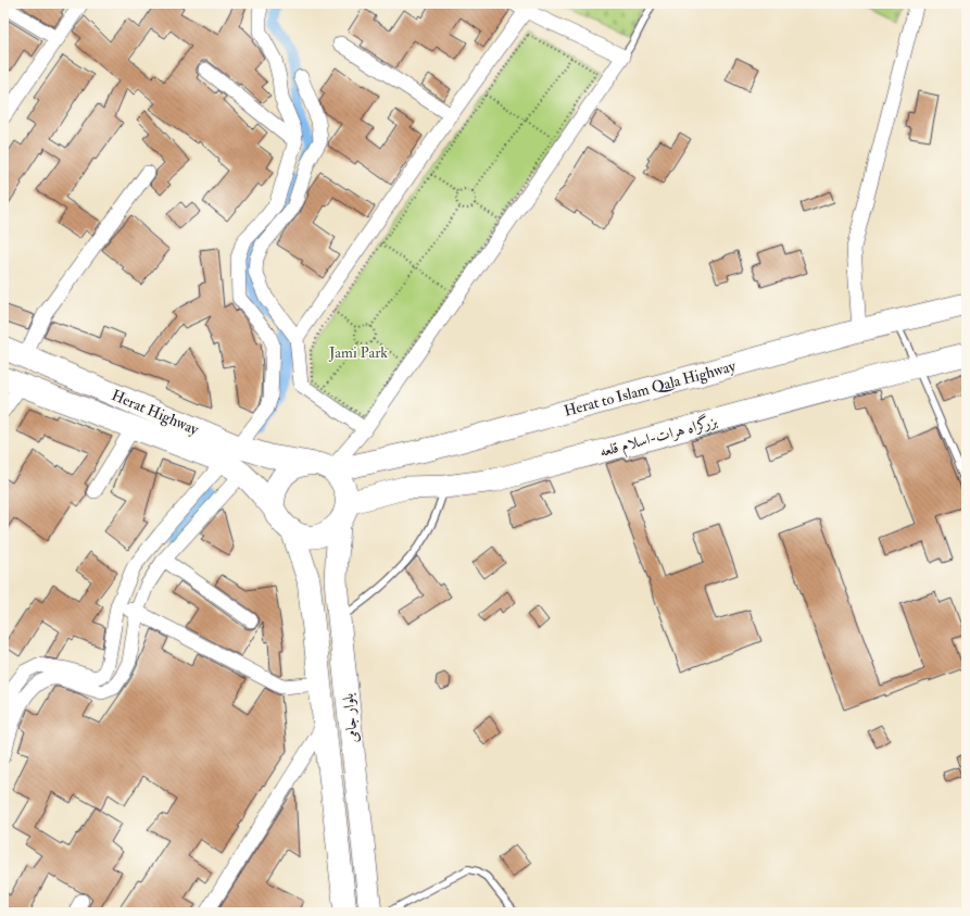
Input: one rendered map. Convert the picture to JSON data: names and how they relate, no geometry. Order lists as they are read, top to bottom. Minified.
{"streets":{"highway":["Herat to Islam Qala Highway","Herat Highway","بزرگراه هرات-اسلام قلعه","بلوار جامی"]},"crossings":[["Herat to Islam Qala Highway","Herat Highway"],["Herat to Islam Qala Highway","بزرگراه هرات-اسلام قلعه"],["Herat to Islam Qala Highway","بلوار جامی"],["Herat Highway","بزرگراه هرات-اسلام قلعه"],["Herat Highway","بلوار جامی"],["بزرگراه هرات-اسلام قلعه","بلوار جامی"]],"parks":["Jami Park"]}
